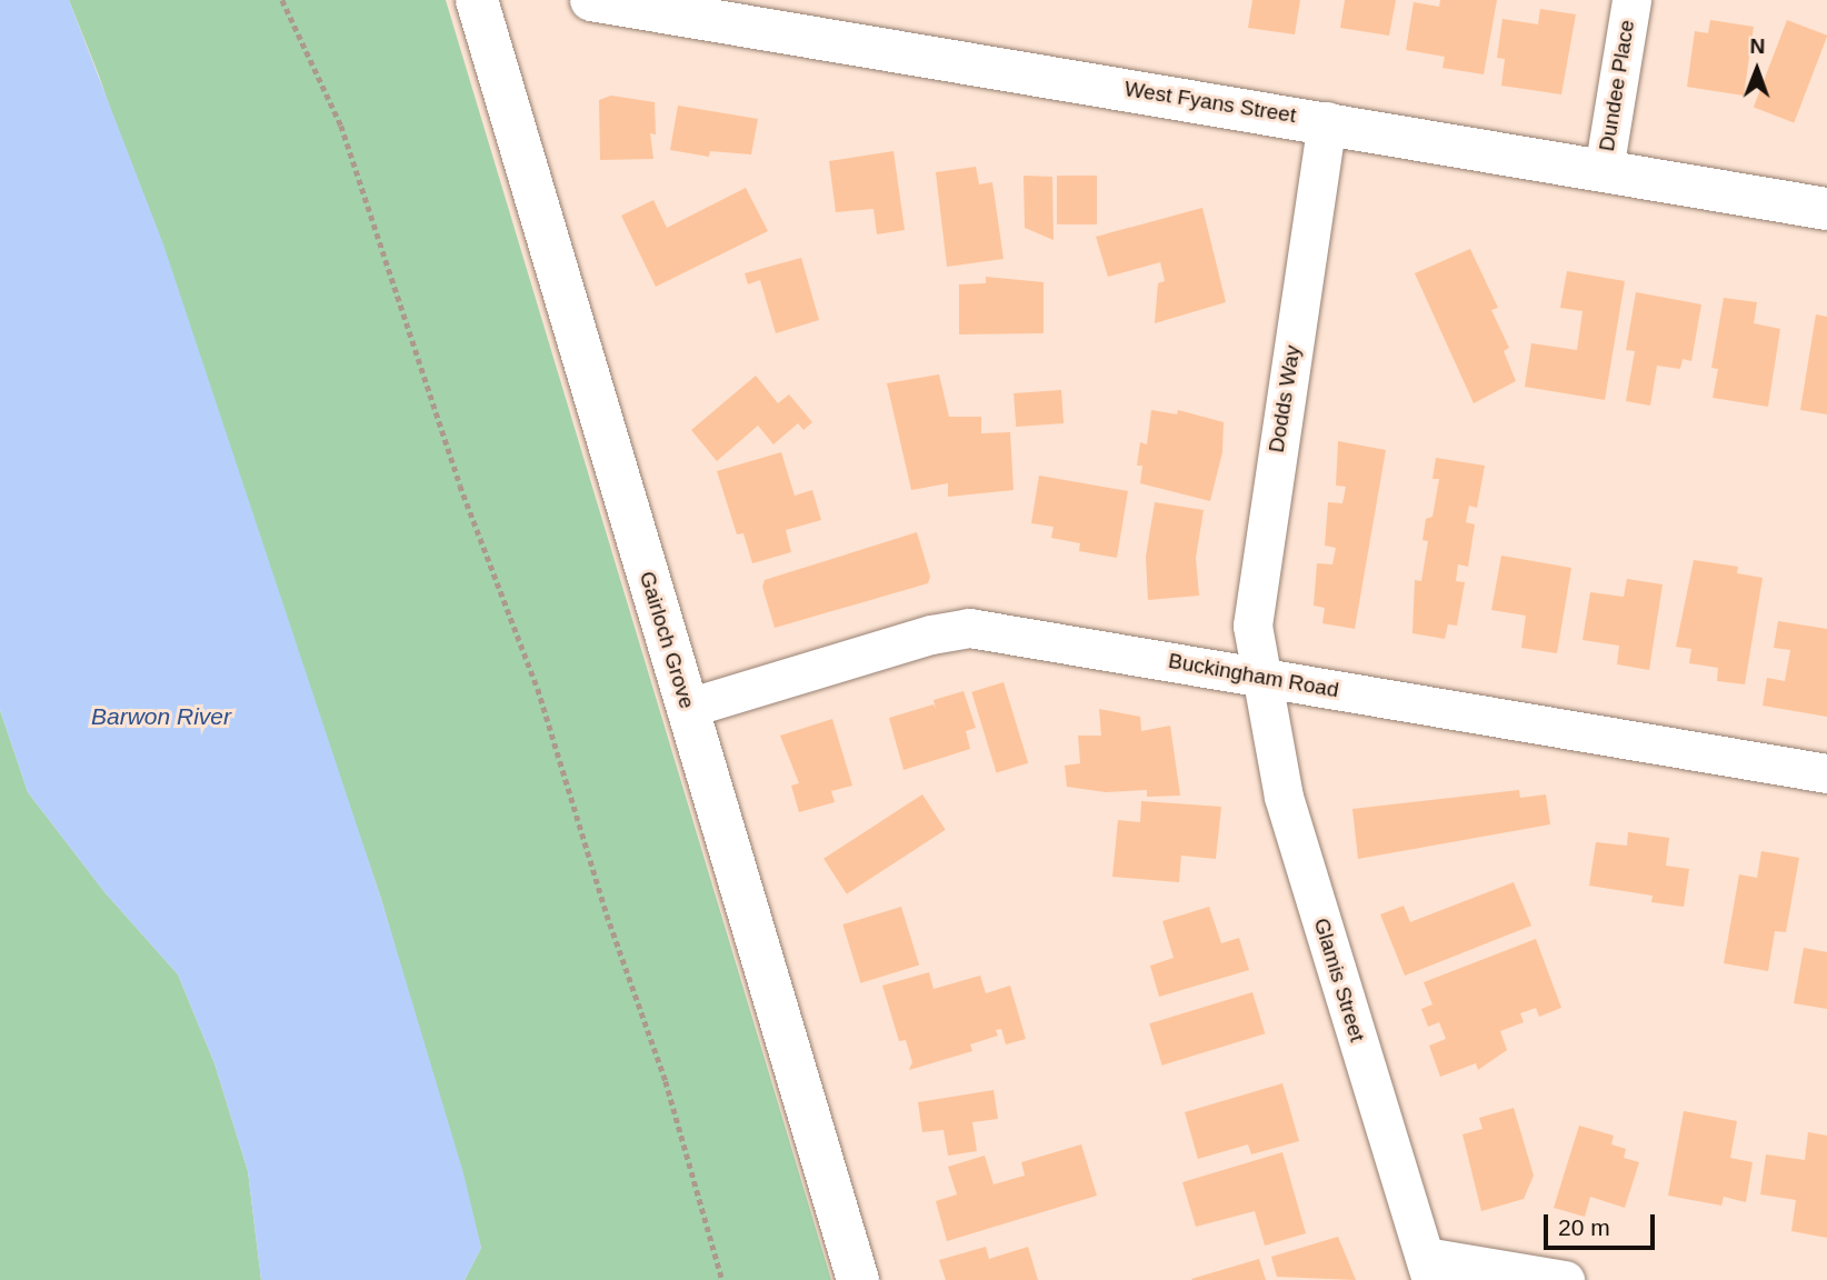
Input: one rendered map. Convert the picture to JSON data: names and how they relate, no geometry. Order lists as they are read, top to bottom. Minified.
{"streets":{"street":["Dundee Place","West Fyans Street","Dodds Way","Gairloch Grove","Buckingham Road","Glamis Street"]},"crossings":[["Dundee Place","West Fyans Street"],["West Fyans Street","Dodds Way"],["Dodds Way","Buckingham Road"],["Dodds Way","Glamis Street"],["Gairloch Grove","Buckingham Road"],["Buckingham Road","Glamis Street"]],"water":["Barwon River"],"scale_bar":"20 m","north":"top"}
